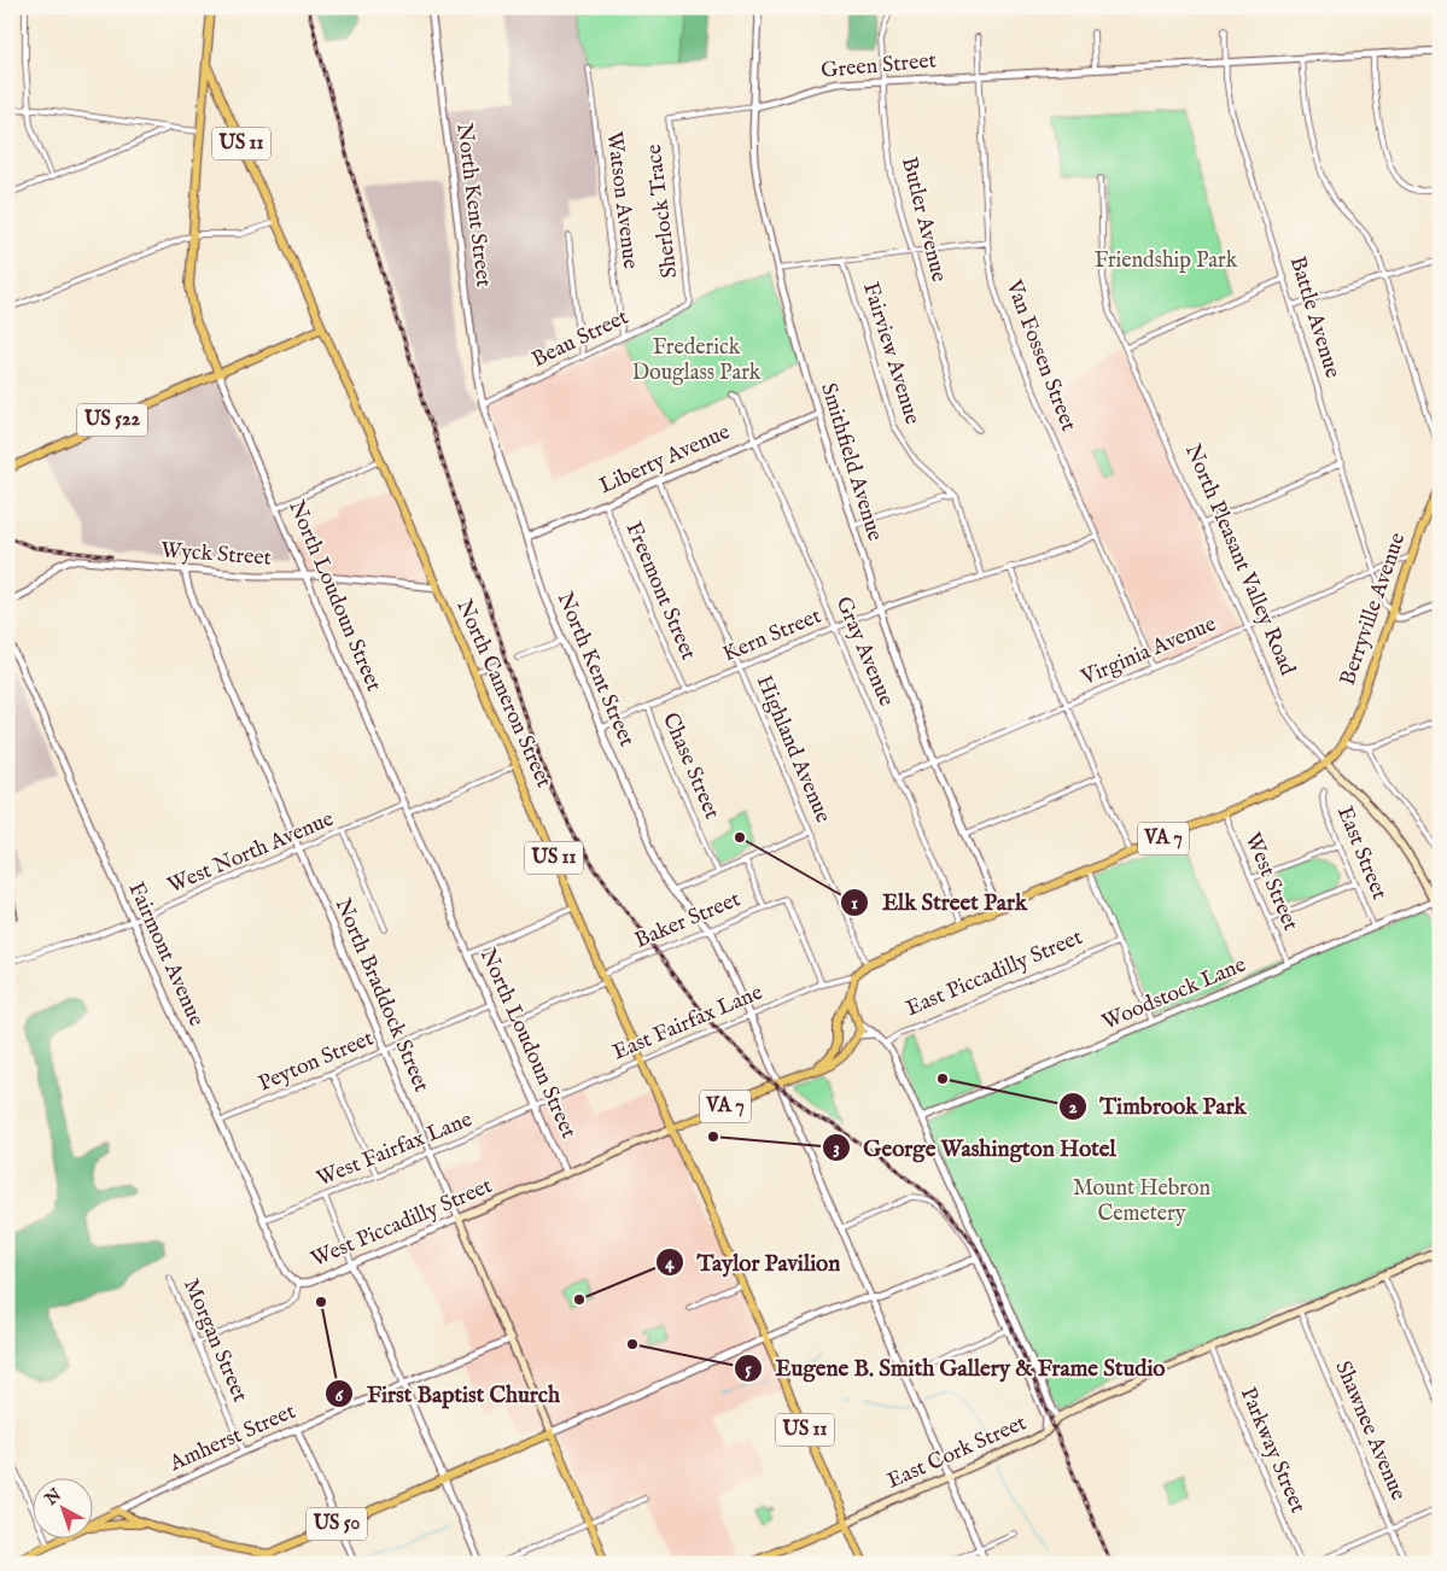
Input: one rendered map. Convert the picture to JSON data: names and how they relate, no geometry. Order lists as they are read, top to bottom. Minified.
{"streets":{"main road":["US 11","US 522","North Pleasant Valley Road","North Loudoun Street","Berryville Avenue","North Cameron Street","VA 7","North Braddock Street","West Piccadilly Street","Amherst Street","East Cork Street","US 50"],"street":["Green Street","Watson Avenue","North Kent Street","Sherlock Trace","Butler Avenue","Battle Avenue","Beau Street","Fairview Avenue","Van Fossen Street","Liberty Avenue","Smithfield Avenue","Wyck Street","Freemont Street","Kern Street","Gray Avenue","Virginia Avenue","Highland Avenue","Chase Street","West North Avenue","East Street","West Street","Baker Street","Fairmont Avenue","East Piccadilly Street","Woodstock Lane","East Fairfax Lane","Peyton Street","West Fairfax Lane","Morgan Street","Shawnee Avenue","Parkway Street"]},"crossings":[["Green Street","Sherlock Trace"],["Green Street","Butler Avenue"],["Green Street","Battle Avenue"],["Green Street","Van Fossen Street"],["Green Street","Smithfield Avenue"],["US 11","North Cameron Street"],["US 11","East Cork Street"],["Watson Avenue","Beau Street"],["North Kent Street","Beau Street"],["North Kent Street","Liberty Avenue"],["North Kent Street","Kern Street"],["North Kent Street","VA 7"],["North Kent Street","Baker Street"],["North Kent Street","East Fairfax Lane"],["North Kent Street","East Cork Street"],["Sherlock Trace","Beau Street"],["Battle Avenue","Berryville Avenue"],["Battle Avenue","Virginia Avenue"],["Fairview Avenue","Kern Street"],["Van Fossen Street","Kern Street"],["Van Fossen Street","Virginia Avenue"],["US 522","North Loudoun Street"],["Liberty Avenue","Smithfield Avenue"],["Liberty Avenue","Freemont Street"],["Liberty Avenue","Gray Avenue"],["Liberty Avenue","Highland Avenue"],["Smithfield Avenue","Kern Street"],["Smithfield Avenue","Virginia Avenue"],["Smithfield Avenue","VA 7"],["Wyck Street","North Loudoun Street"],["Wyck Street","North Cameron Street"],["Wyck Street","North Braddock Street"],["North Pleasant Valley Road","Virginia Avenue"],["North Pleasant Valley Road","VA 7"],["North Pleasant Valley Road","Woodstock Lane"],["Freemont Street","Kern Street"],["North Loudoun Street","North Cameron Street"],["North Loudoun Street","West North Avenue"],["North Loudoun Street","Baker Street"],["North Loudoun Street","East Fairfax Lane"],["North Loudoun Street","Peyton Street"],["North Loudoun Street","West Fairfax Lane"],["North Loudoun Street","West Piccadilly Street"],["Berryville Avenue","Virginia Avenue"],["Berryville Avenue","VA 7"],["Kern Street","Gray Avenue"],["Kern Street","Highland Avenue"],["Kern Street","Chase Street"],["Gray Avenue","Virginia Avenue"],["Gray Avenue","VA 7"],["North Cameron Street","VA 7"],["North Cameron Street","Baker Street"],["North Cameron Street","East Fairfax Lane"],["Highland Avenue","VA 7"],["VA 7","West Street"],["VA 7","East Fairfax Lane"],["West North Avenue","Fairmont Avenue"],["West North Avenue","North Braddock Street"],["East Street","Woodstock Lane"],["West Street","Woodstock Lane"],["Baker Street","East Fairfax Lane"],["Fairmont Avenue","Peyton Street"],["Fairmont Avenue","West Fairfax Lane"],["Fairmont Avenue","West Piccadilly Street"],["North Braddock Street","Peyton Street"],["North Braddock Street","West Fairfax Lane"],["North Braddock Street","West Piccadilly Street"],["North Braddock Street","Amherst Street"],["North Braddock Street","US 50"],["East Fairfax Lane","West Fairfax Lane"],["West Piccadilly Street","Morgan Street"],["Morgan Street","Amherst Street"],["Shawnee Avenue","East Cork Street"],["Amherst Street","US 50"],["Parkway Street","East Cork Street"]],"parks":["Friendship Park","Frederick Douglass Park","Mount Hebron Cemetery"],"places":["Elk Street Park","Timbrook Park","George Washington Hotel","Taylor Pavilion","First Baptist Church","Eugene B. Smith Gallery & Frame Studio"],"north":"top left"}
